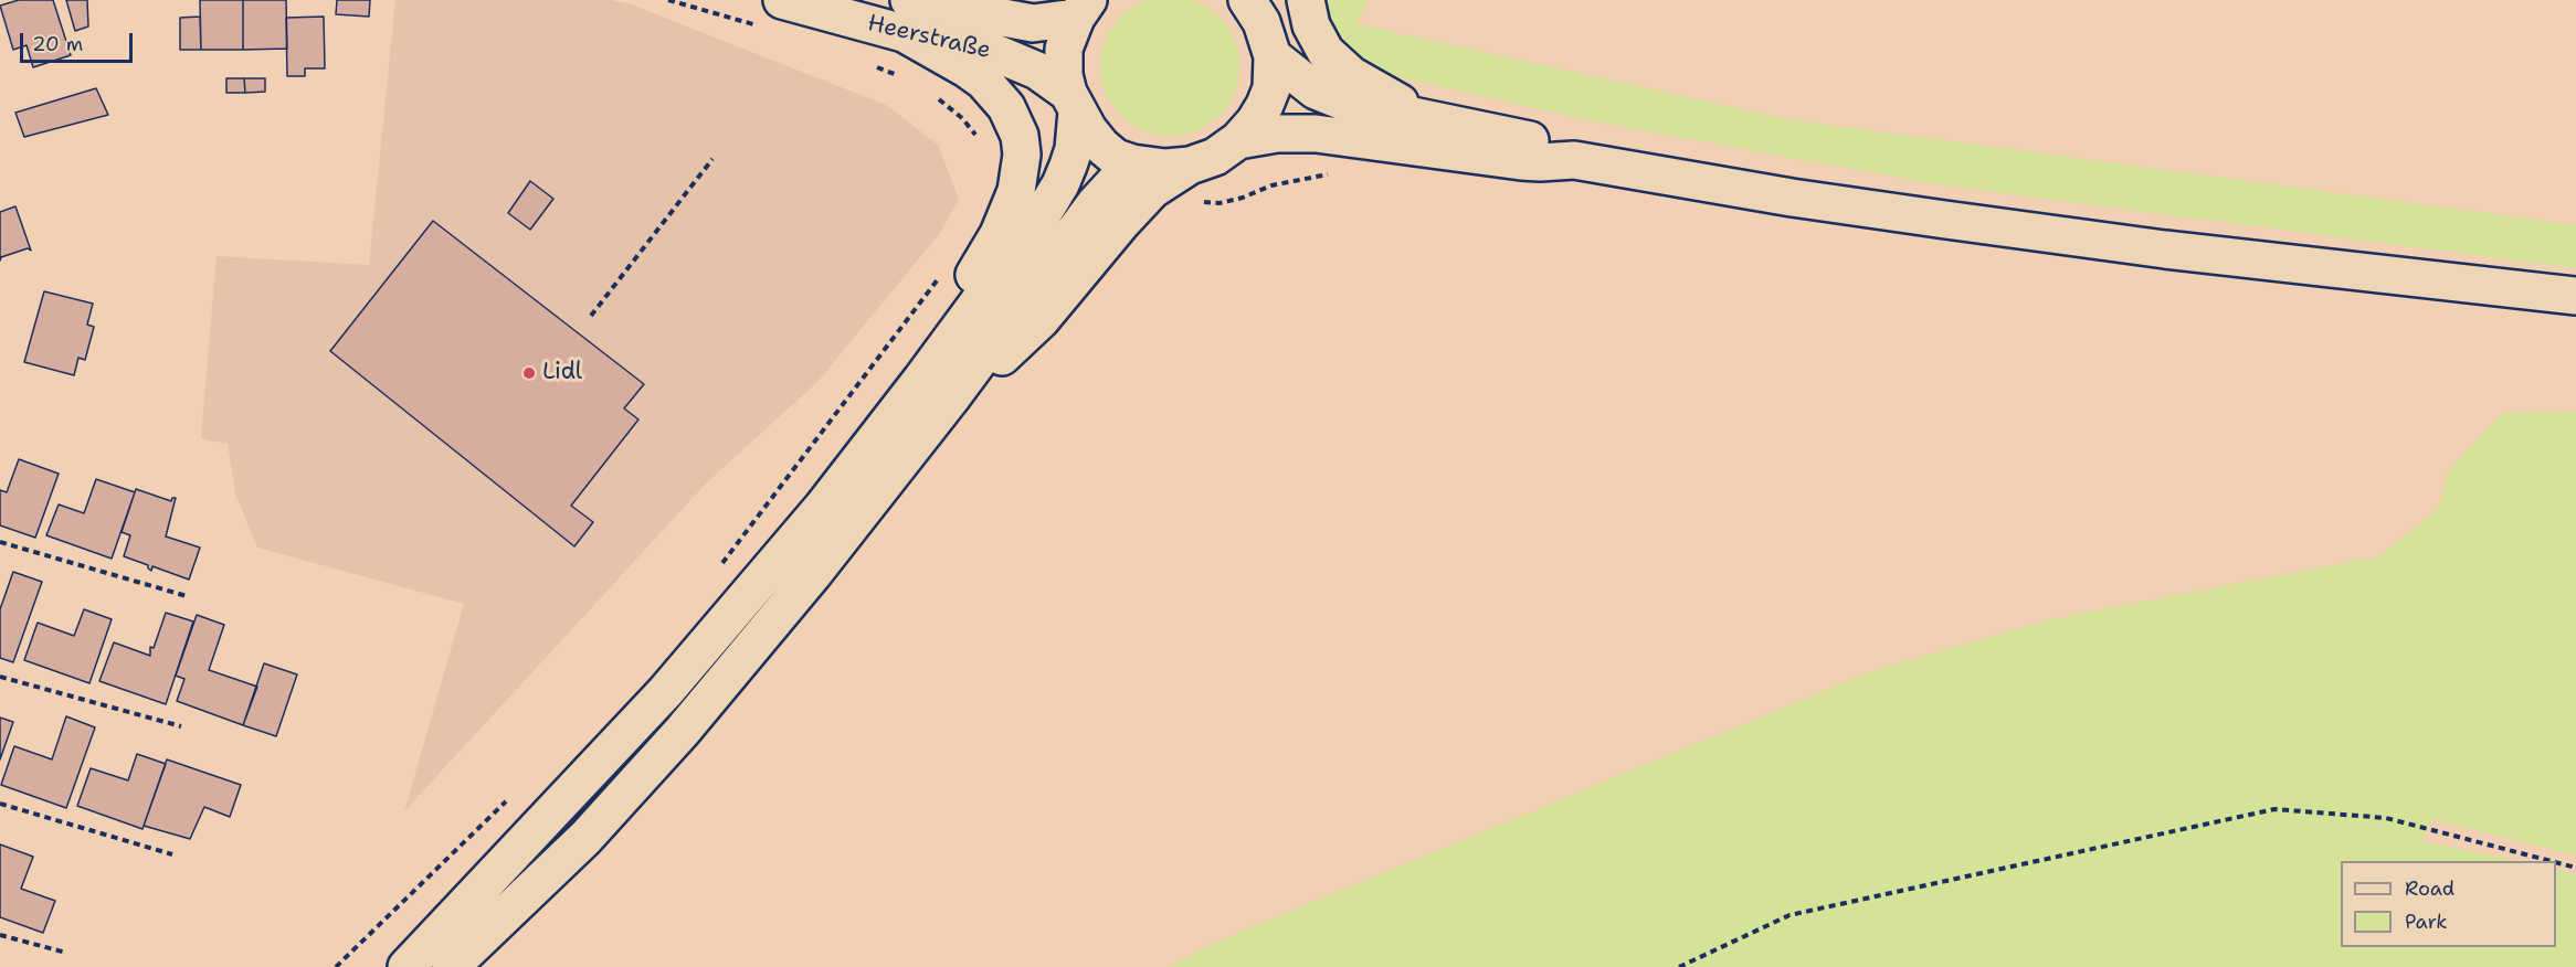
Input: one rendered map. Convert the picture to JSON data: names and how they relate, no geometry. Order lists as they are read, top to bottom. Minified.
{"streets":{"main road":["Heerstraße"]},"places":["Lidl"],"legend":["Road","Park"],"scale_bar":"20 m"}
